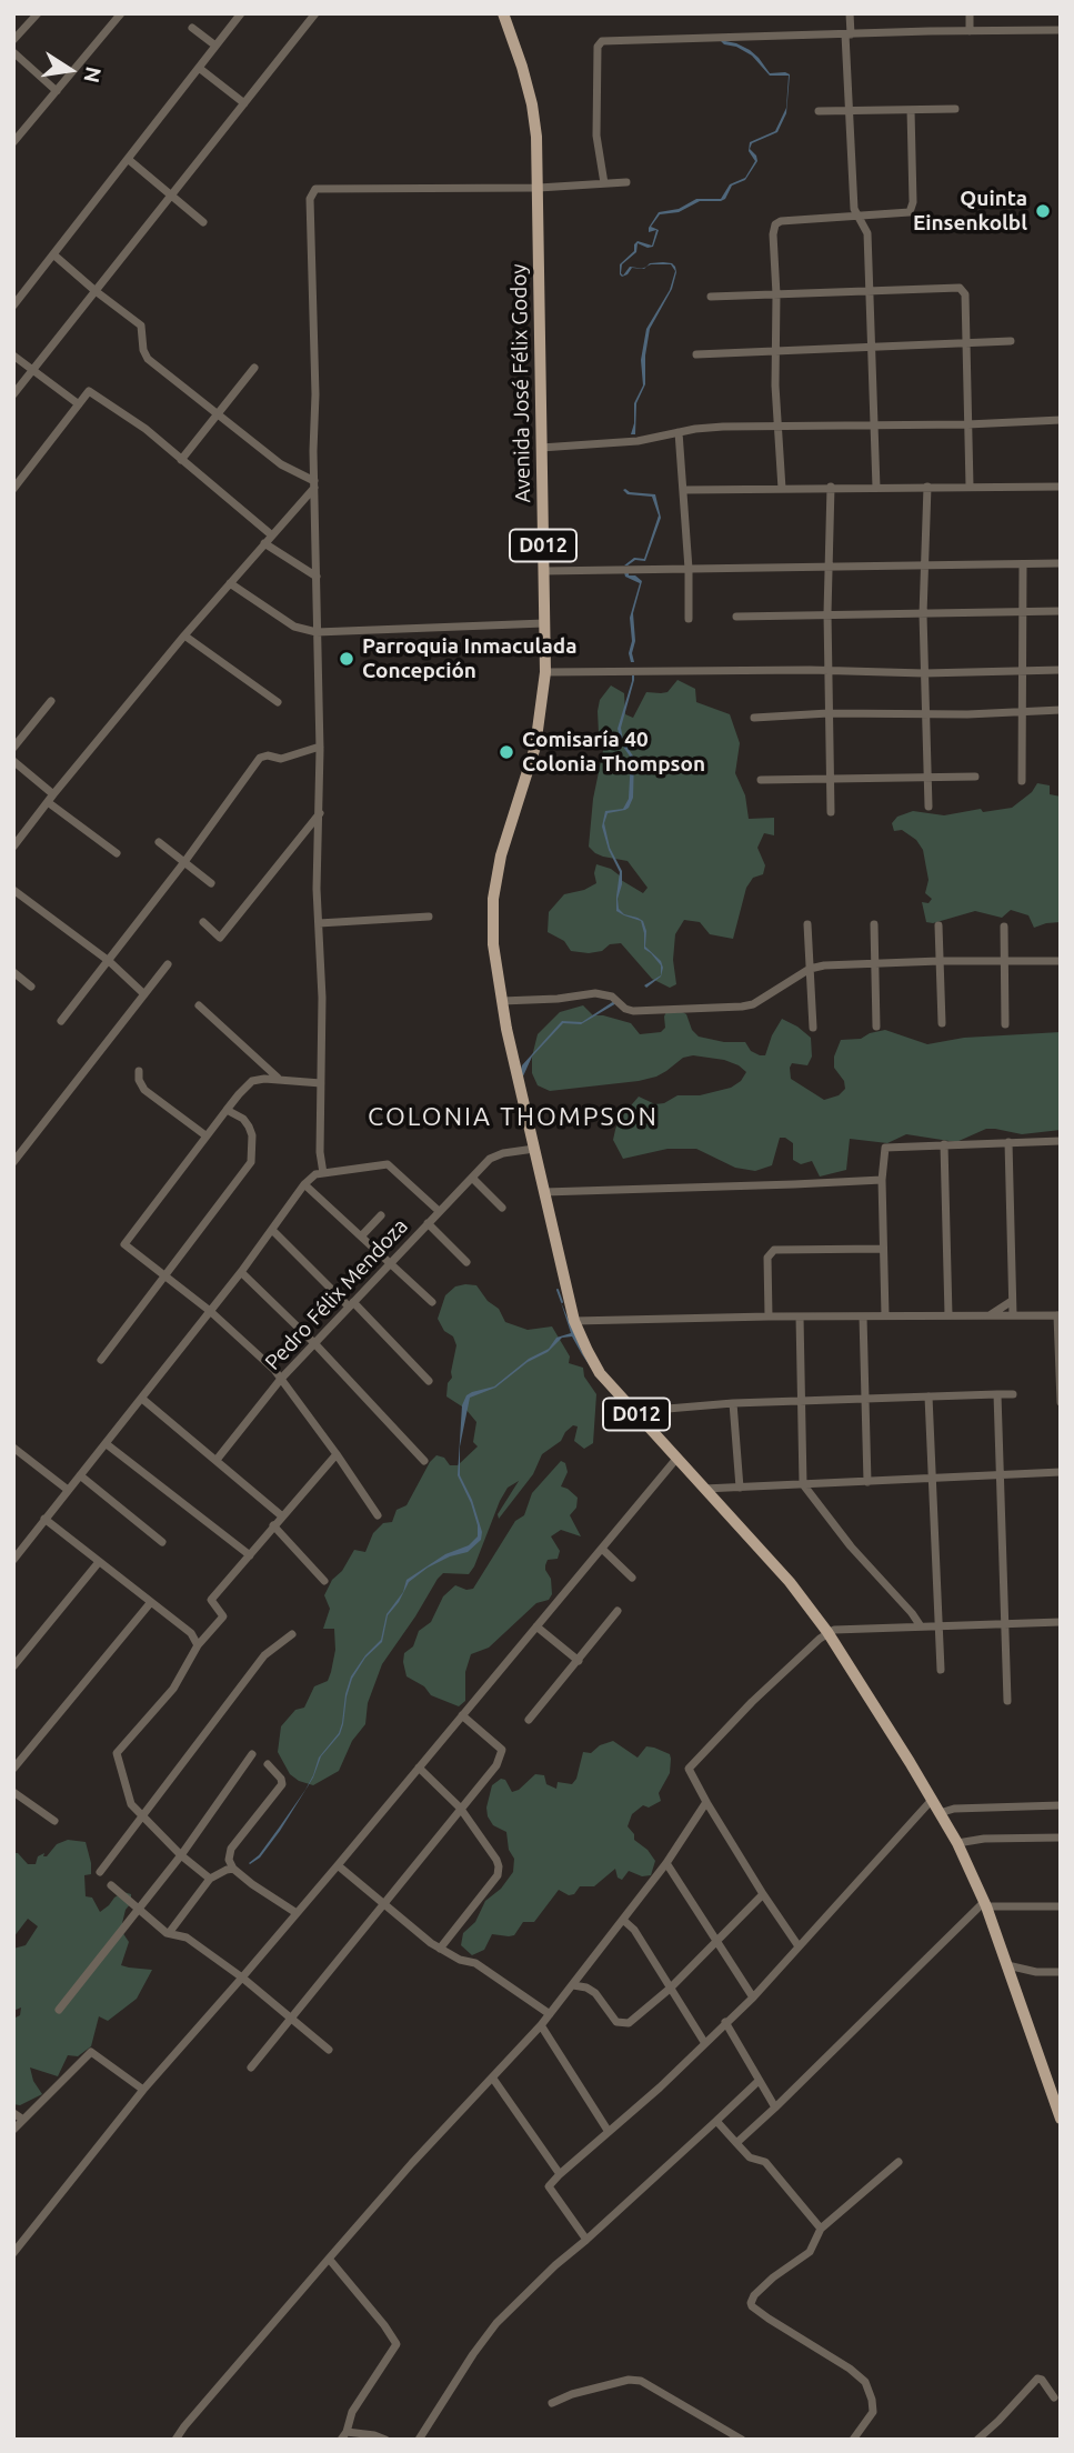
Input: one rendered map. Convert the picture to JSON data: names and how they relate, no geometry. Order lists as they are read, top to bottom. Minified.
{"streets":{"main road":["Avenida José Félix Godoy","D012"],"street":["Pedro Félix Mendoza"]},"crossings":[["Avenida José Félix Godoy","D012"],["Avenida José Félix Godoy","Pedro Félix Mendoza"],["D012","Pedro Félix Mendoza"]],"districts":["COLONIA THOMPSON"],"places":["Quinta Einsenkolbl","Parroquia Inmaculada Concepción","Comisaría 40 Colonia Thompson"],"north":"right"}
